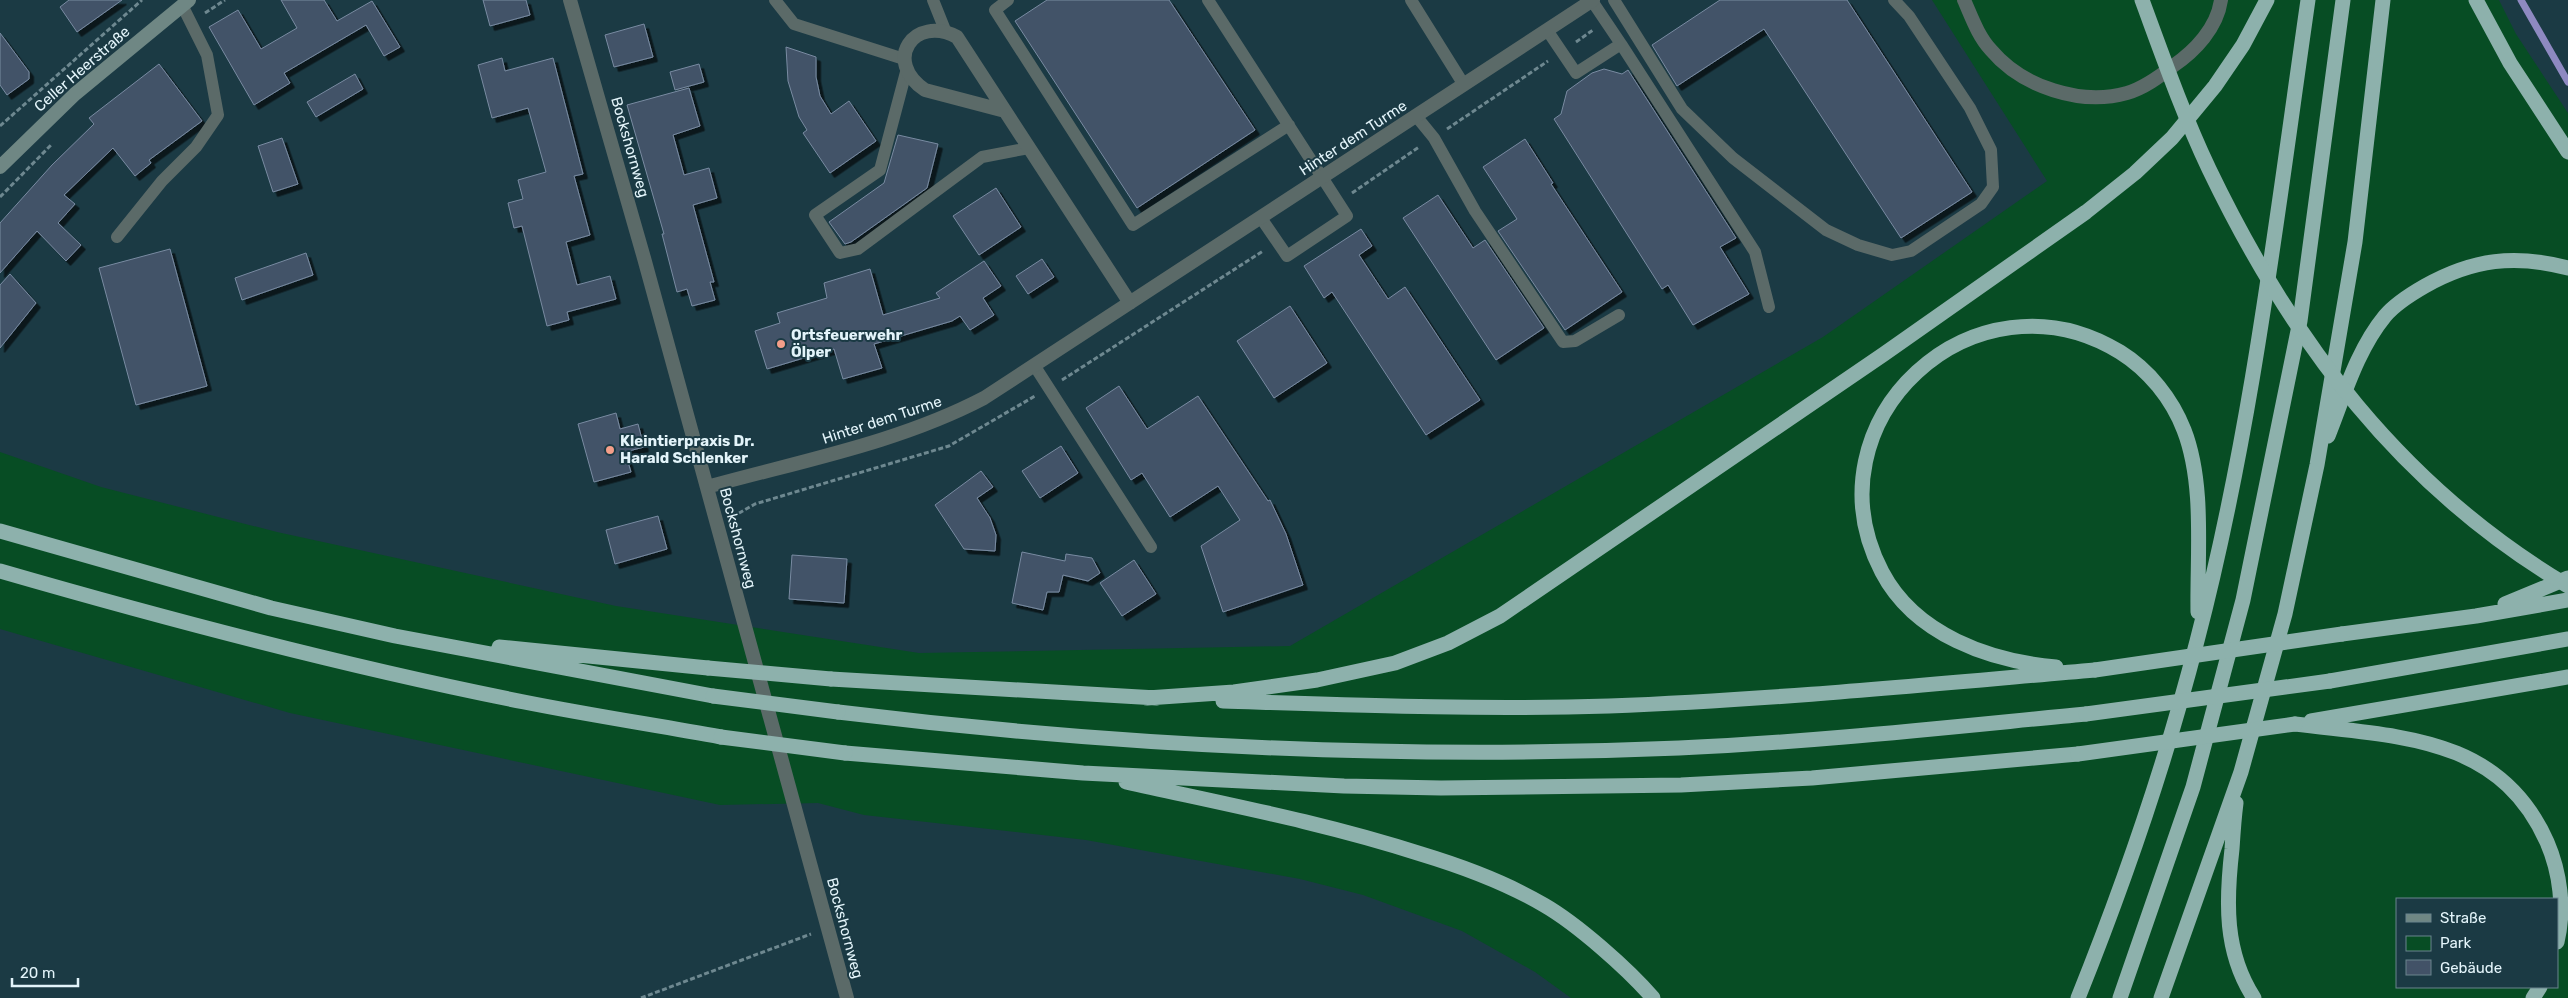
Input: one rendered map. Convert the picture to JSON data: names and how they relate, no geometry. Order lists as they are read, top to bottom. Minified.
{"streets":{"main road":["Celler Heerstraße"],"street":["Hinter dem Turme","Bockshornweg"]},"crossings":[["Hinter dem Turme","Bockshornweg"]],"places":["Ortsfeuerwehr Ölper","Kleintierpraxis Dr. Harald Schlenker"],"legend":["Straße","Park","Gebäude"],"scale_bar":"20 m"}
